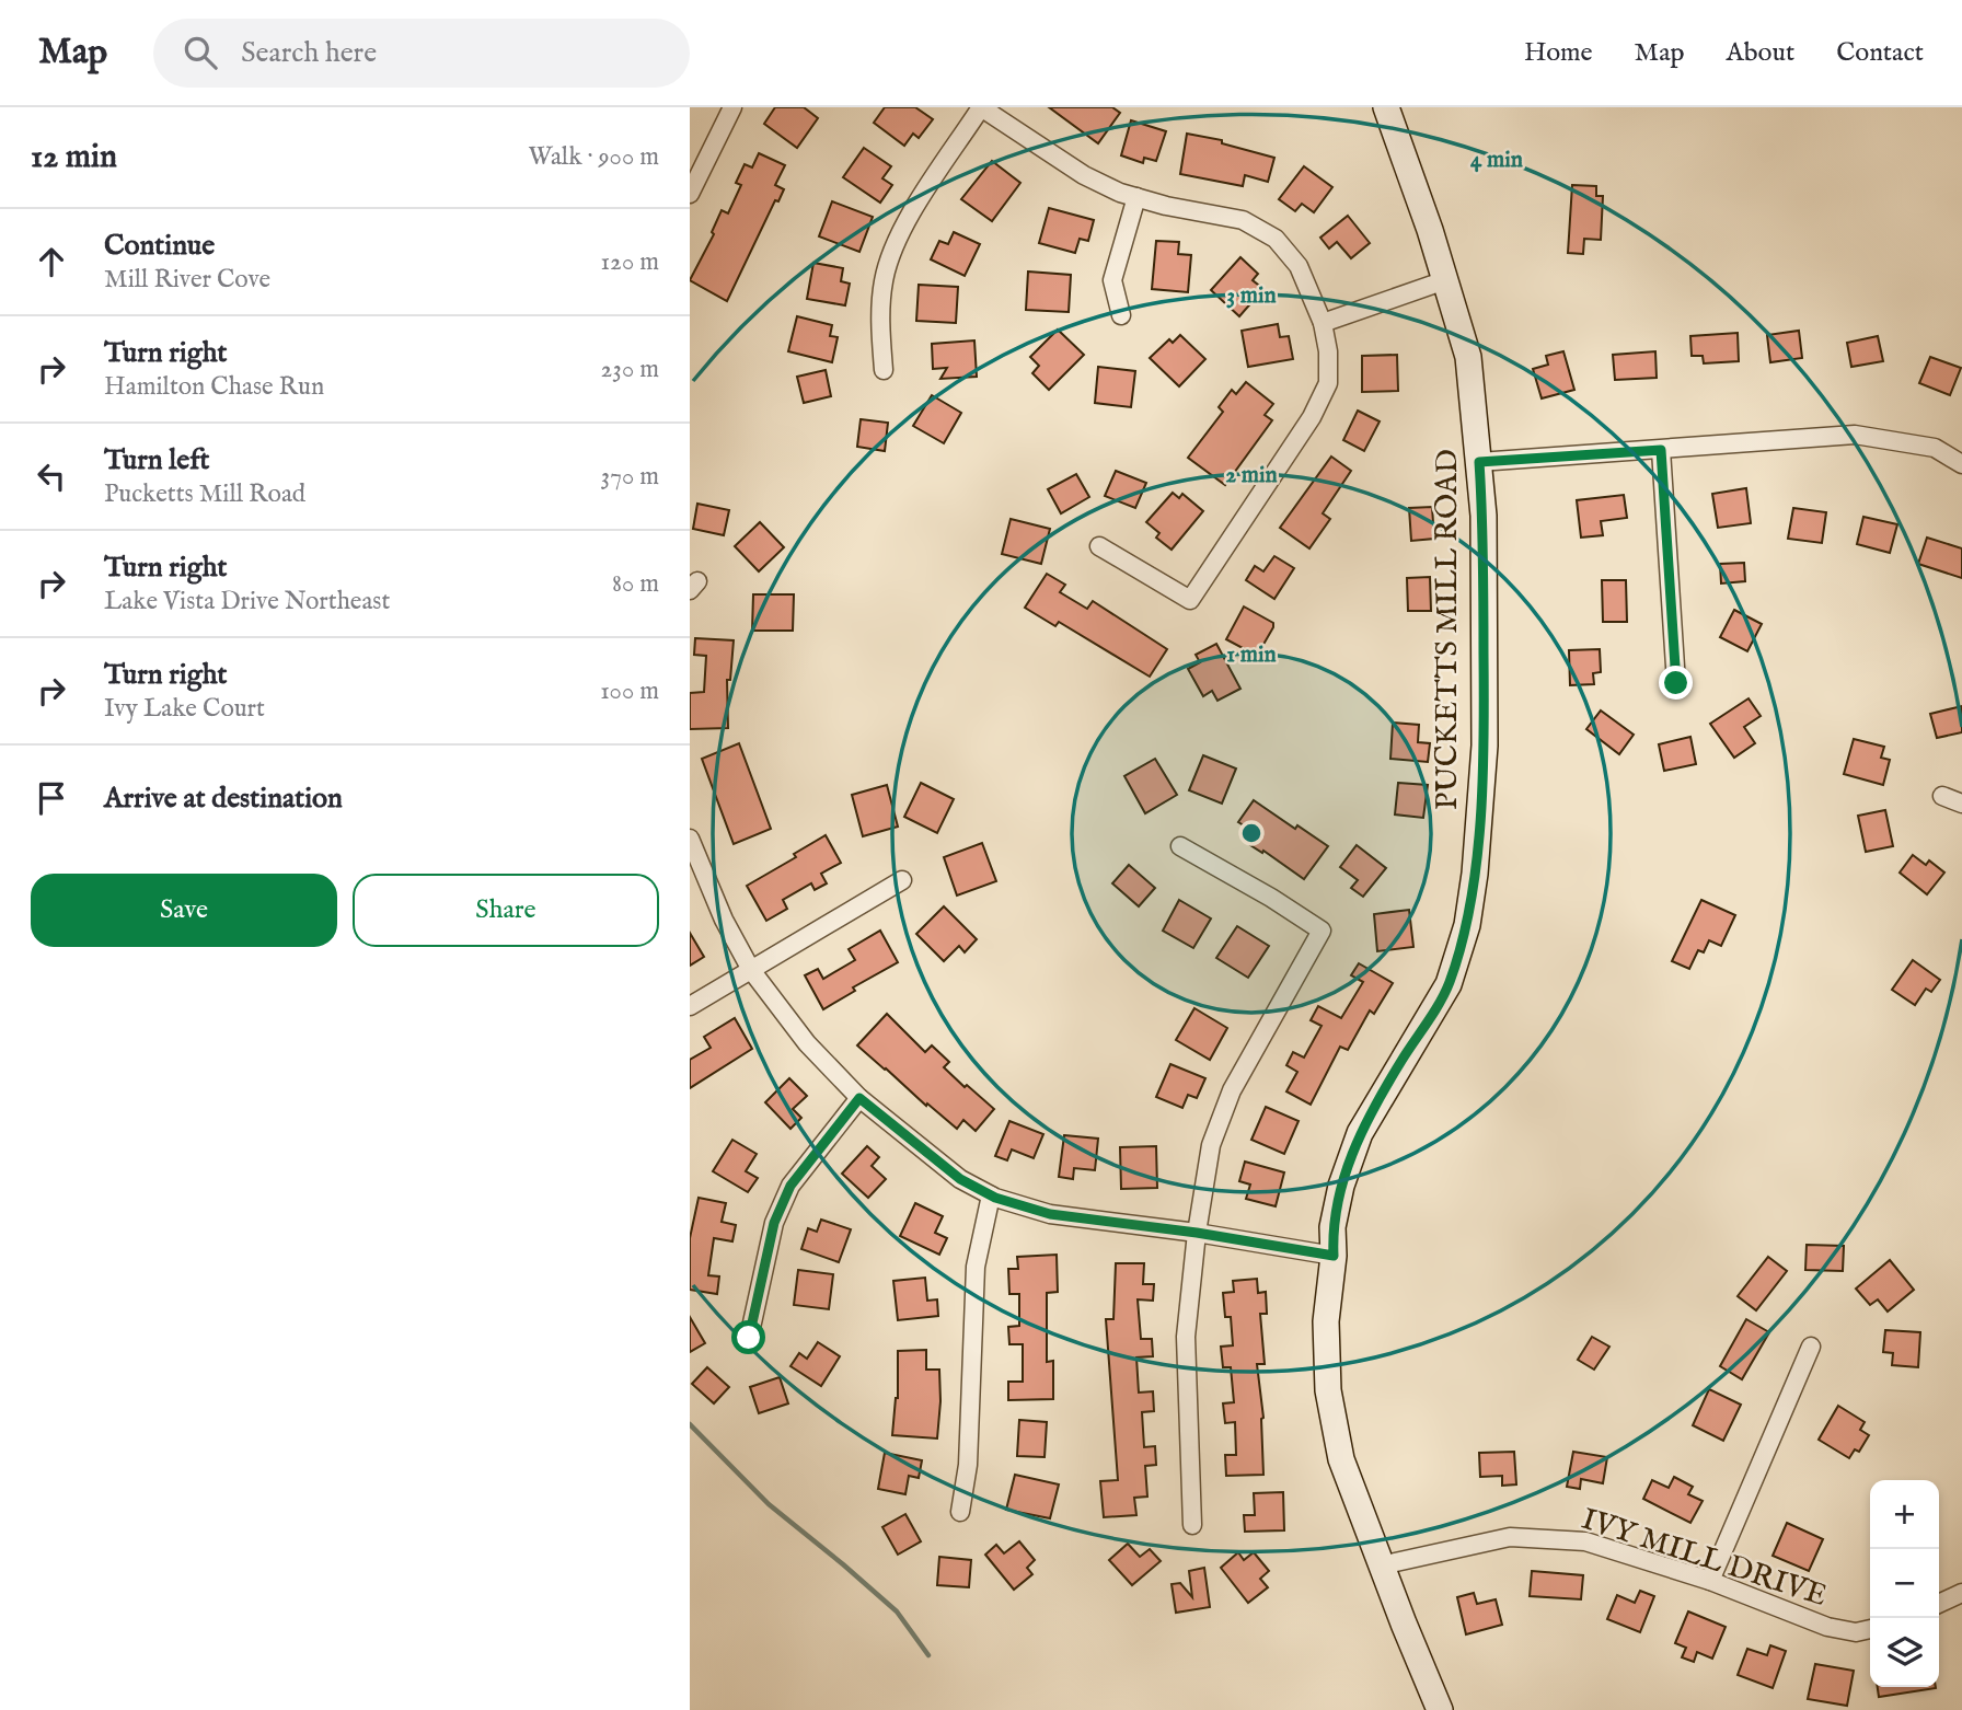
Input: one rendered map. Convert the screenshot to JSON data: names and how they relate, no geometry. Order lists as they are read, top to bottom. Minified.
{"streets":{"street":["PUCKETTS MILL ROAD","IVY MILL DRIVE"]},"crossings":[["PUCKETTS MILL ROAD","IVY MILL DRIVE"]],"page":{"header":"Map","search":"Search here","nav":["Home","Map","About","Contact"],"heading":["12 min","Walk · 900 m"],"list":[["Continue","Mill River Cove","120 m"],["Turn right","Hamilton Chase Run","230 m"],["Turn left","Pucketts Mill Road","370 m"],["Turn right","Lake Vista Drive Northeast","80 m"],["Turn right","Ivy Lake Court","100 m"],"Arrive at destination"],"buttons":["Save","Share"],"map_buttons":["+","−"]},"rings":["4 min","3 min","2 min","1 min"]}
